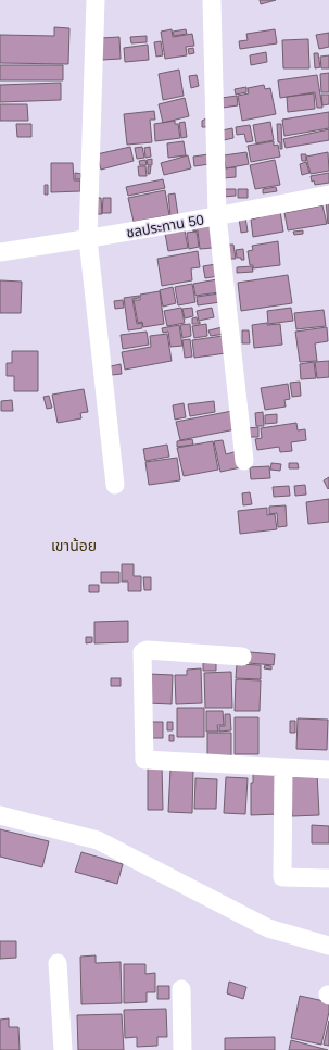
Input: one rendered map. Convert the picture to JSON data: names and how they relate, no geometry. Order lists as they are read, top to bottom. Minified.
{"streets":{"street":["ชลประทาน 50"]},"districts":["เขาน้อย"]}
